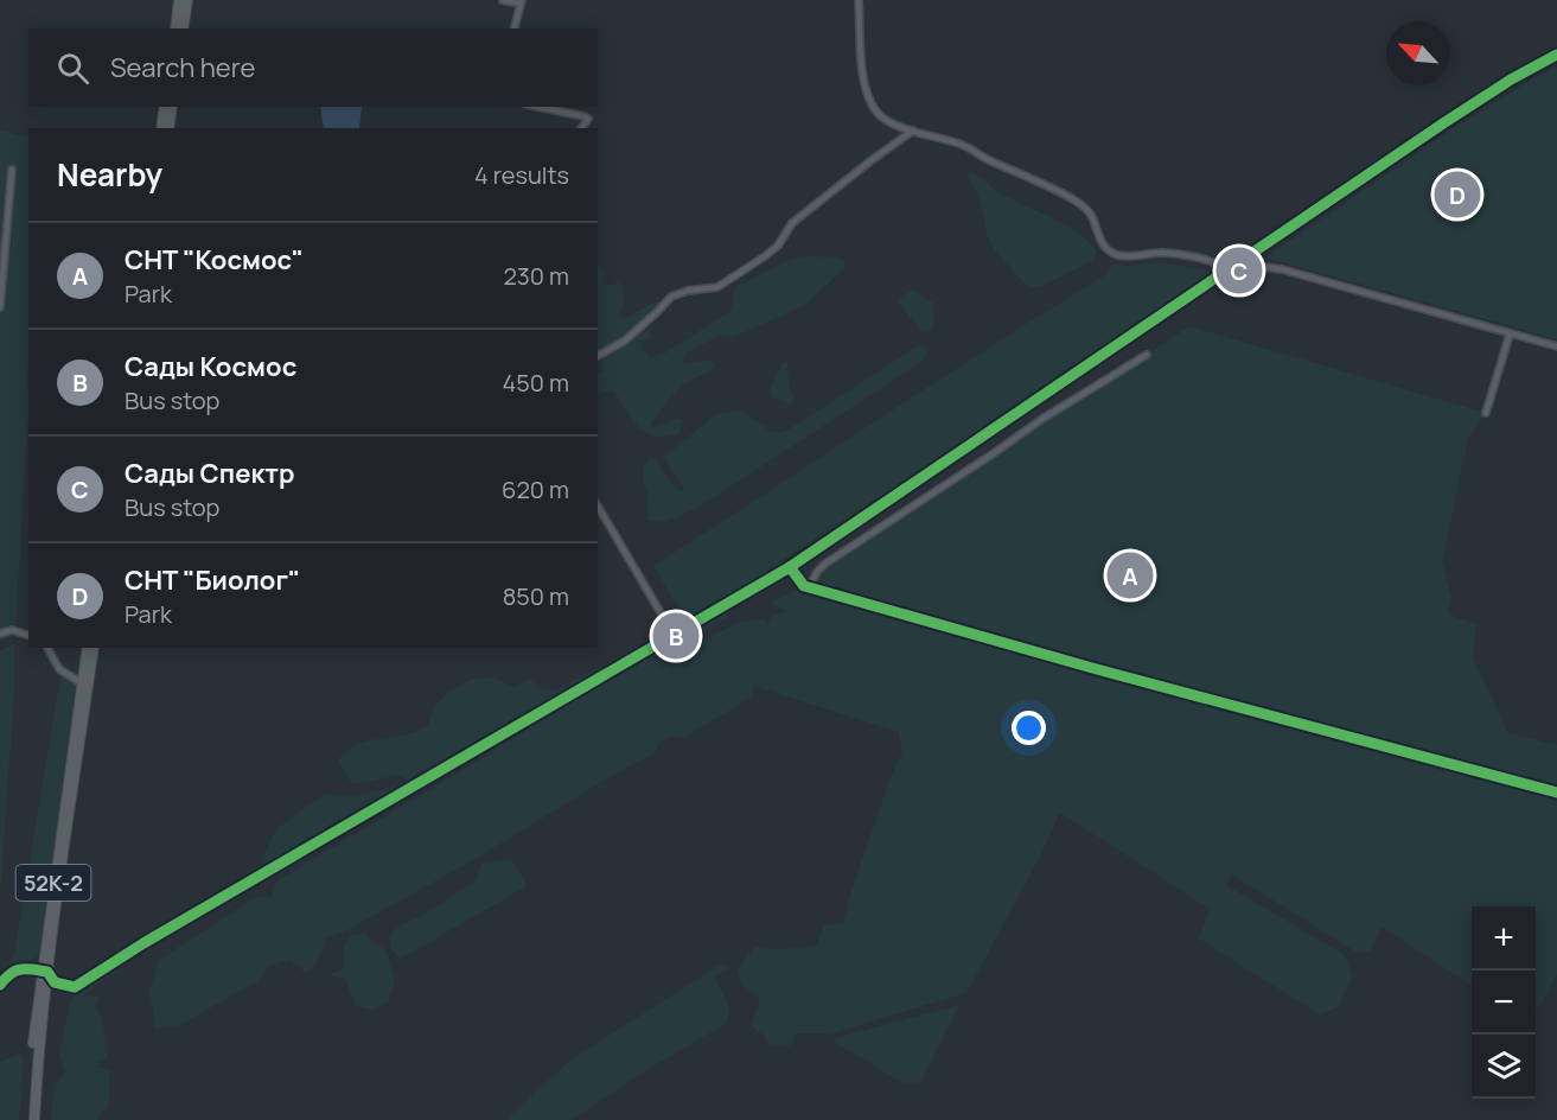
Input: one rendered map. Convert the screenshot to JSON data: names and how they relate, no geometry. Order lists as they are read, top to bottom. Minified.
{"streets":{"main road":["52К-2"]},"north":"top left","page":{"search":"Search here","heading":["Nearby","4 results"],"pins":["D","C","A","B"],"list":[{"mark":"A","name":"СНТ \"Космос\"","note":"Park","value":"230 m"},{"mark":"B","name":"Сады Космос","note":"Bus stop","value":"450 m"},{"mark":"C","name":"Сады Спектр","note":"Bus stop","value":"620 m"},{"mark":"D","name":"СНТ \"Биолог\"","note":"Park","value":"850 m"}],"map_buttons":["+","−"]}}
